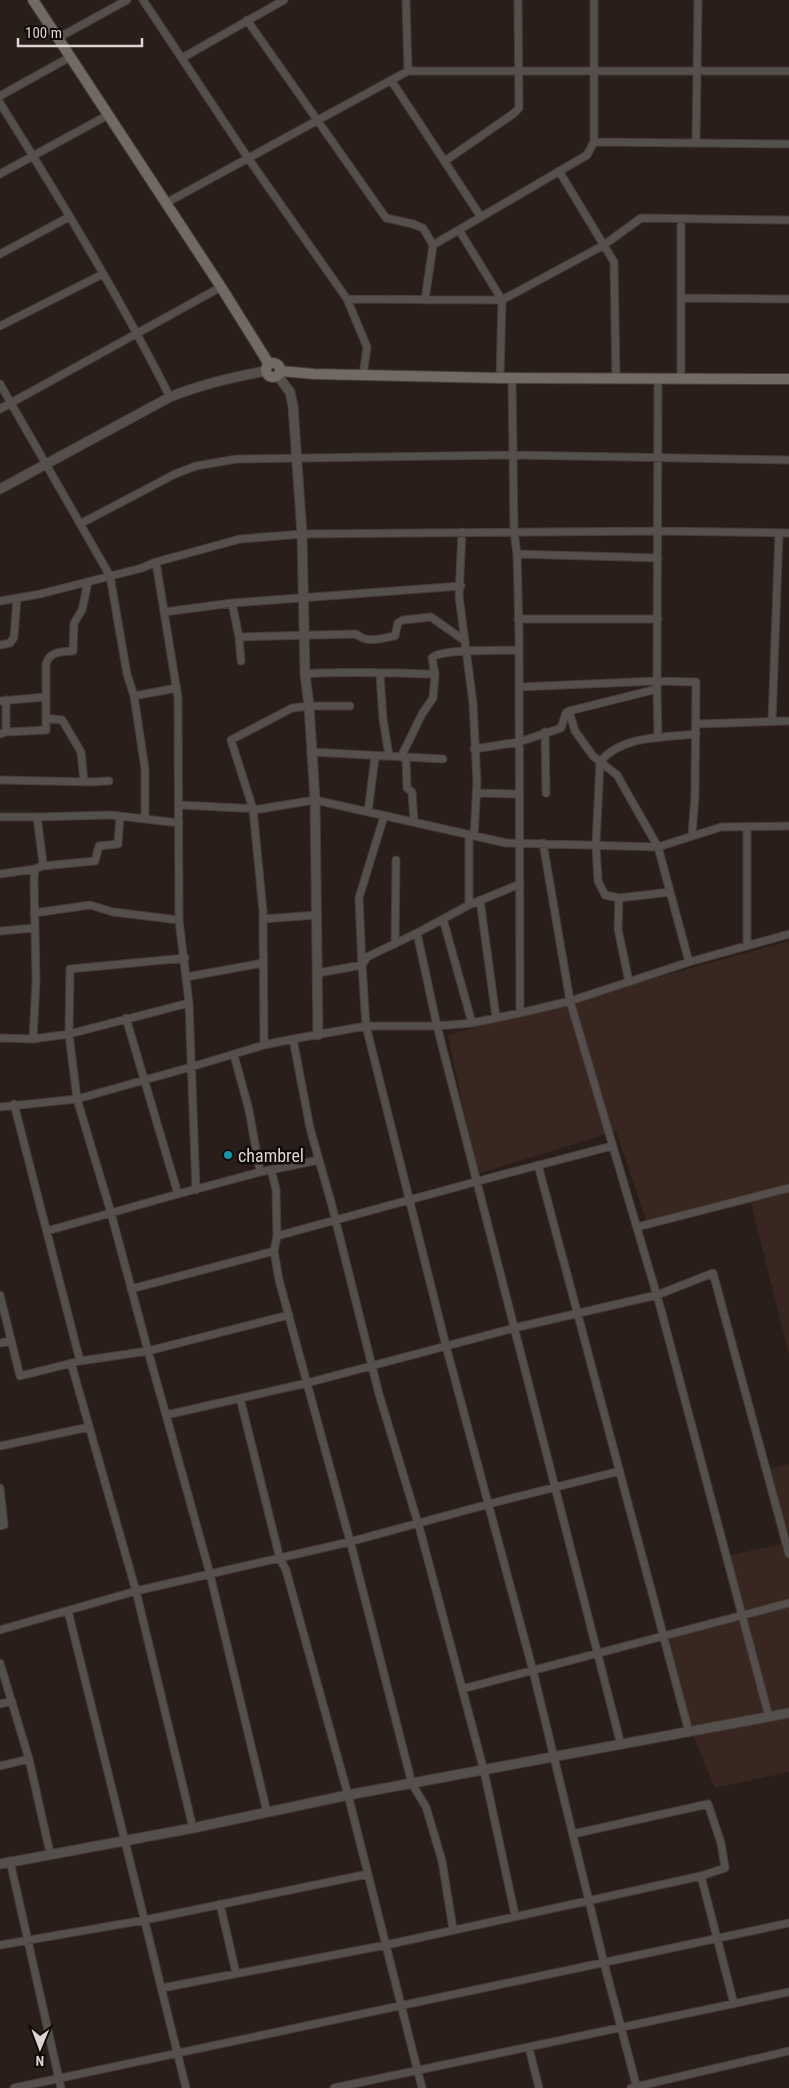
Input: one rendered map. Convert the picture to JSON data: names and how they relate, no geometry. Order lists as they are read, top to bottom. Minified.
{"places":["chambrel"],"scale_bar":"100 m","north":"bottom"}
